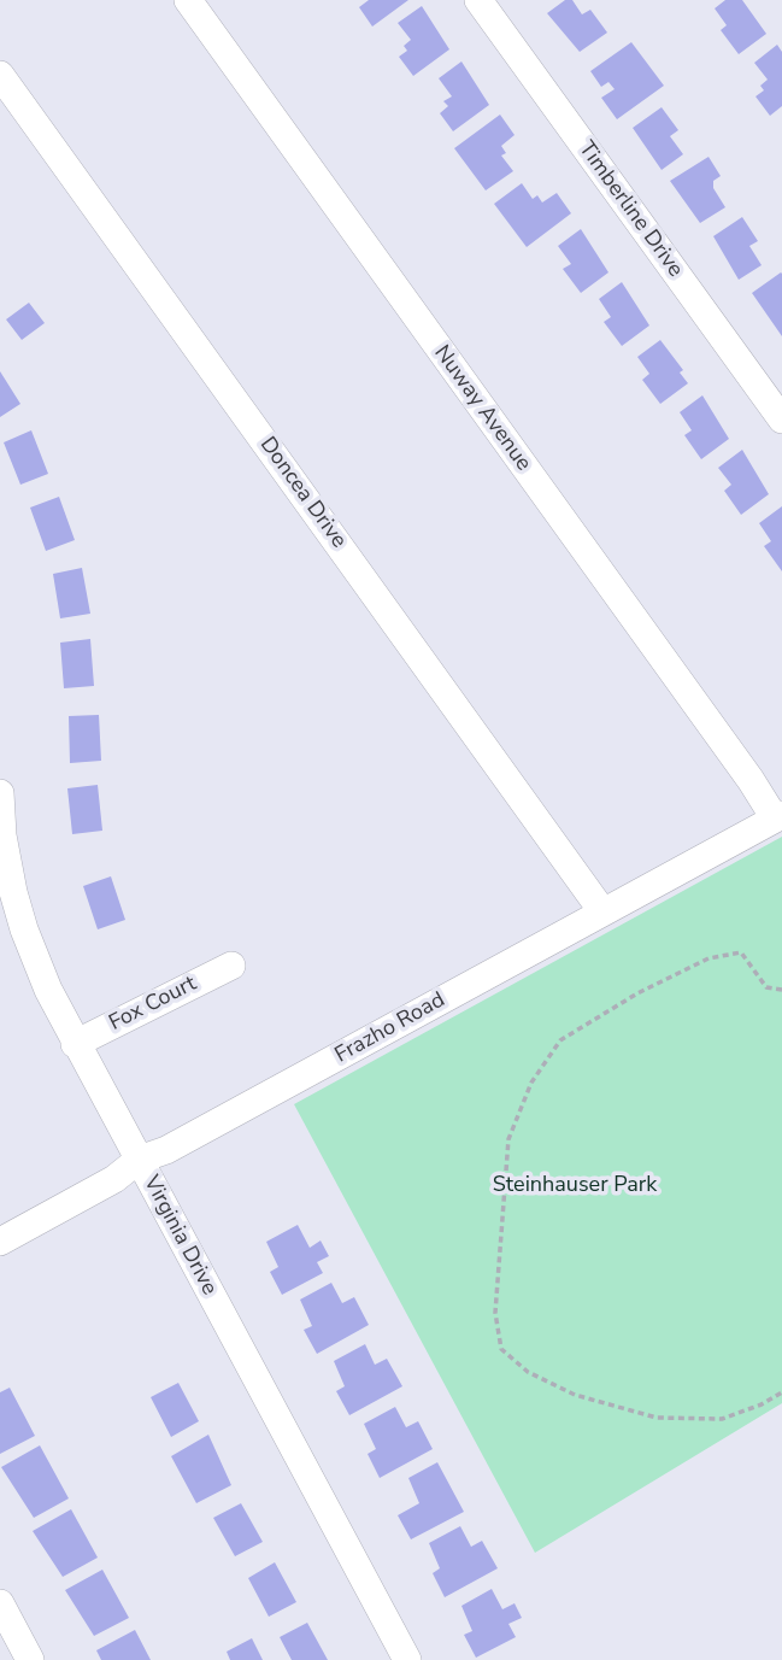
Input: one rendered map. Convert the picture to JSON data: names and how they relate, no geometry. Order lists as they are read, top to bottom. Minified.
{"streets":{"street":["Timberline Drive","Nuway Avenue","Doncea Drive","Fox Court","Frazho Road","Virginia Drive"]},"crossings":[["Nuway Avenue","Frazho Road"],["Doncea Drive","Frazho Road"],["Fox Court","Virginia Drive"],["Frazho Road","Virginia Drive"]],"parks":["Steinhauser Park"]}
